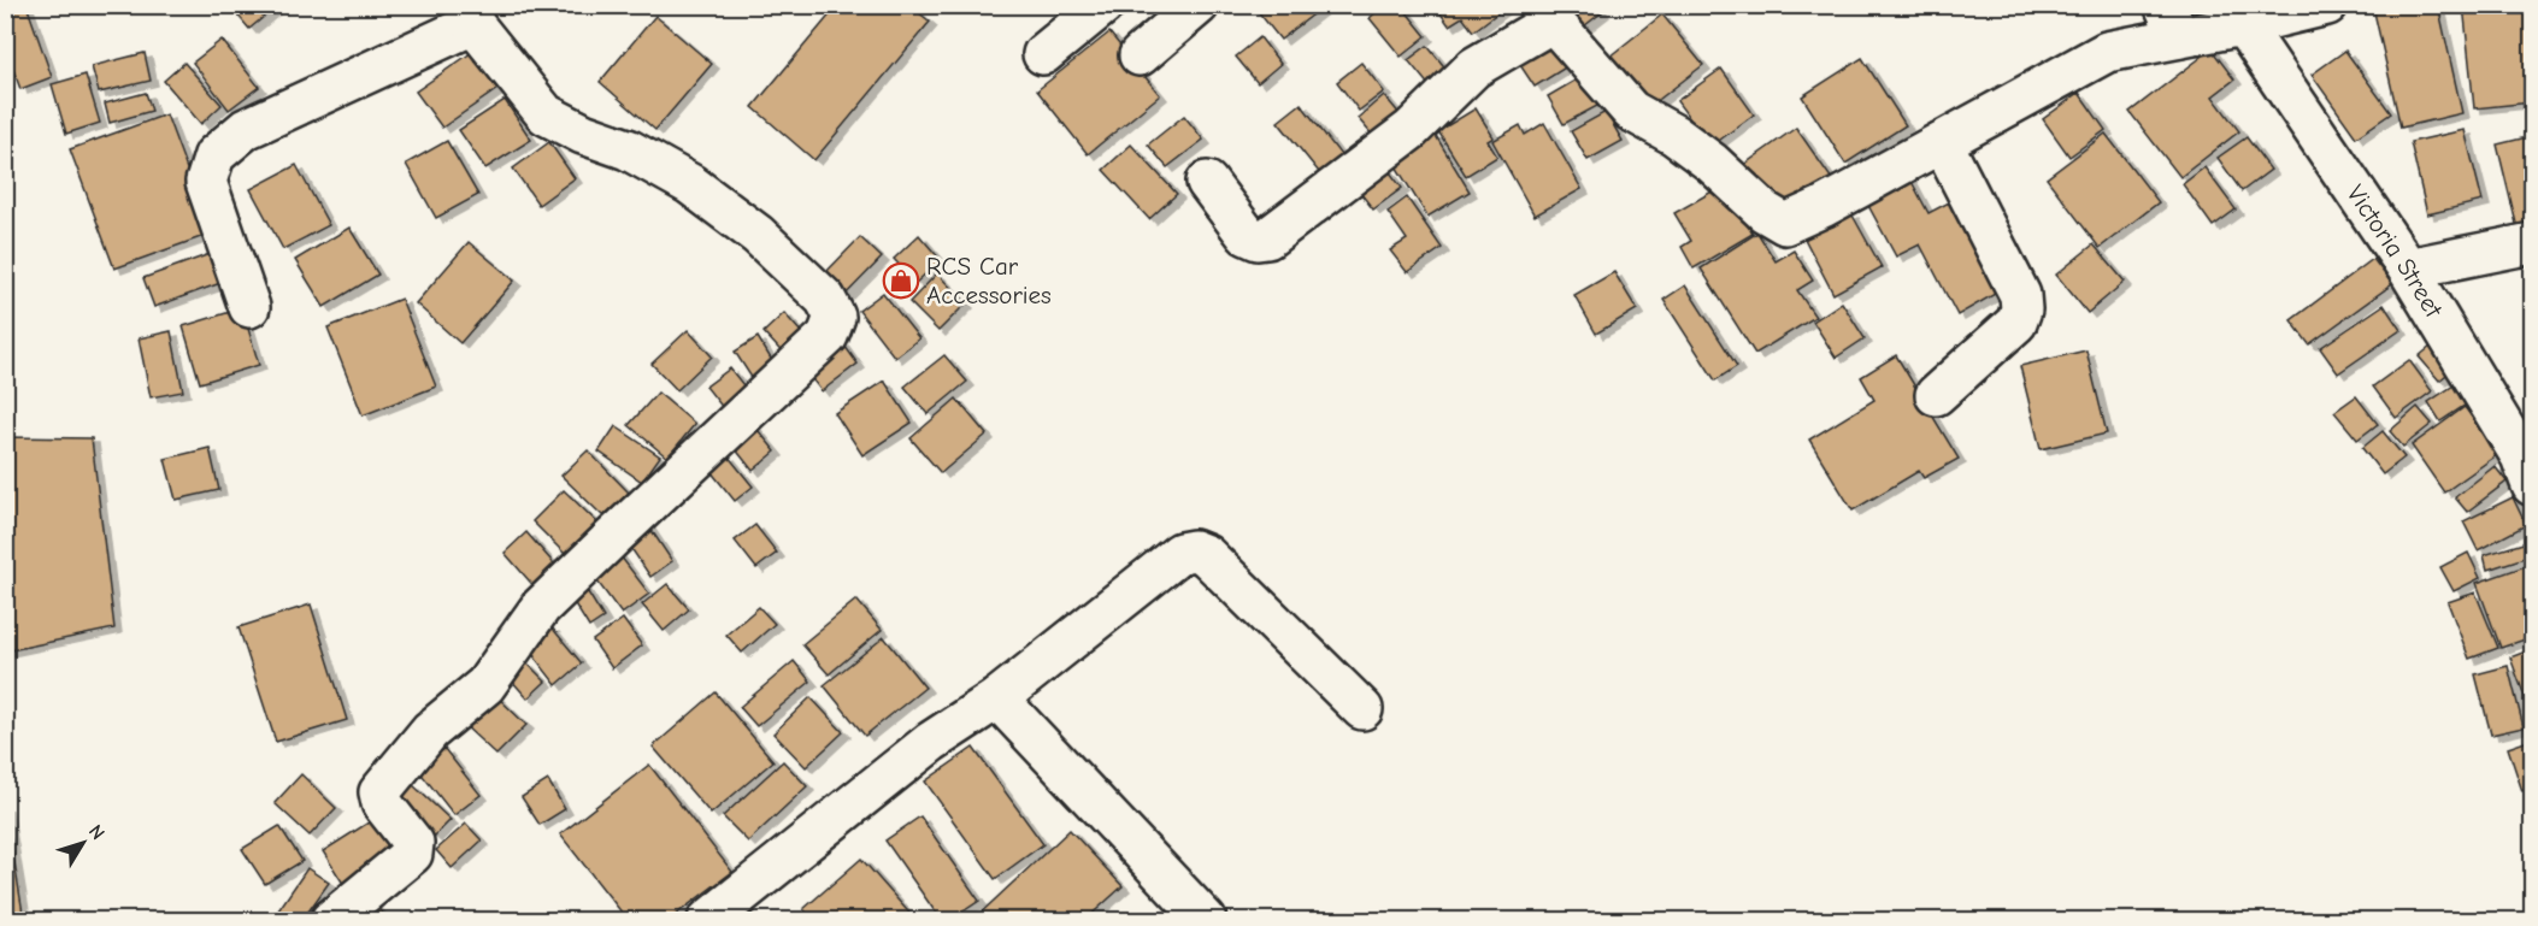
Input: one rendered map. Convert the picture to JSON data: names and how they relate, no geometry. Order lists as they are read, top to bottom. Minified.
{"streets":{"street":["Victoria Street"]},"places":{"shop":["RCS Car Accessories"]},"north":"top right"}
